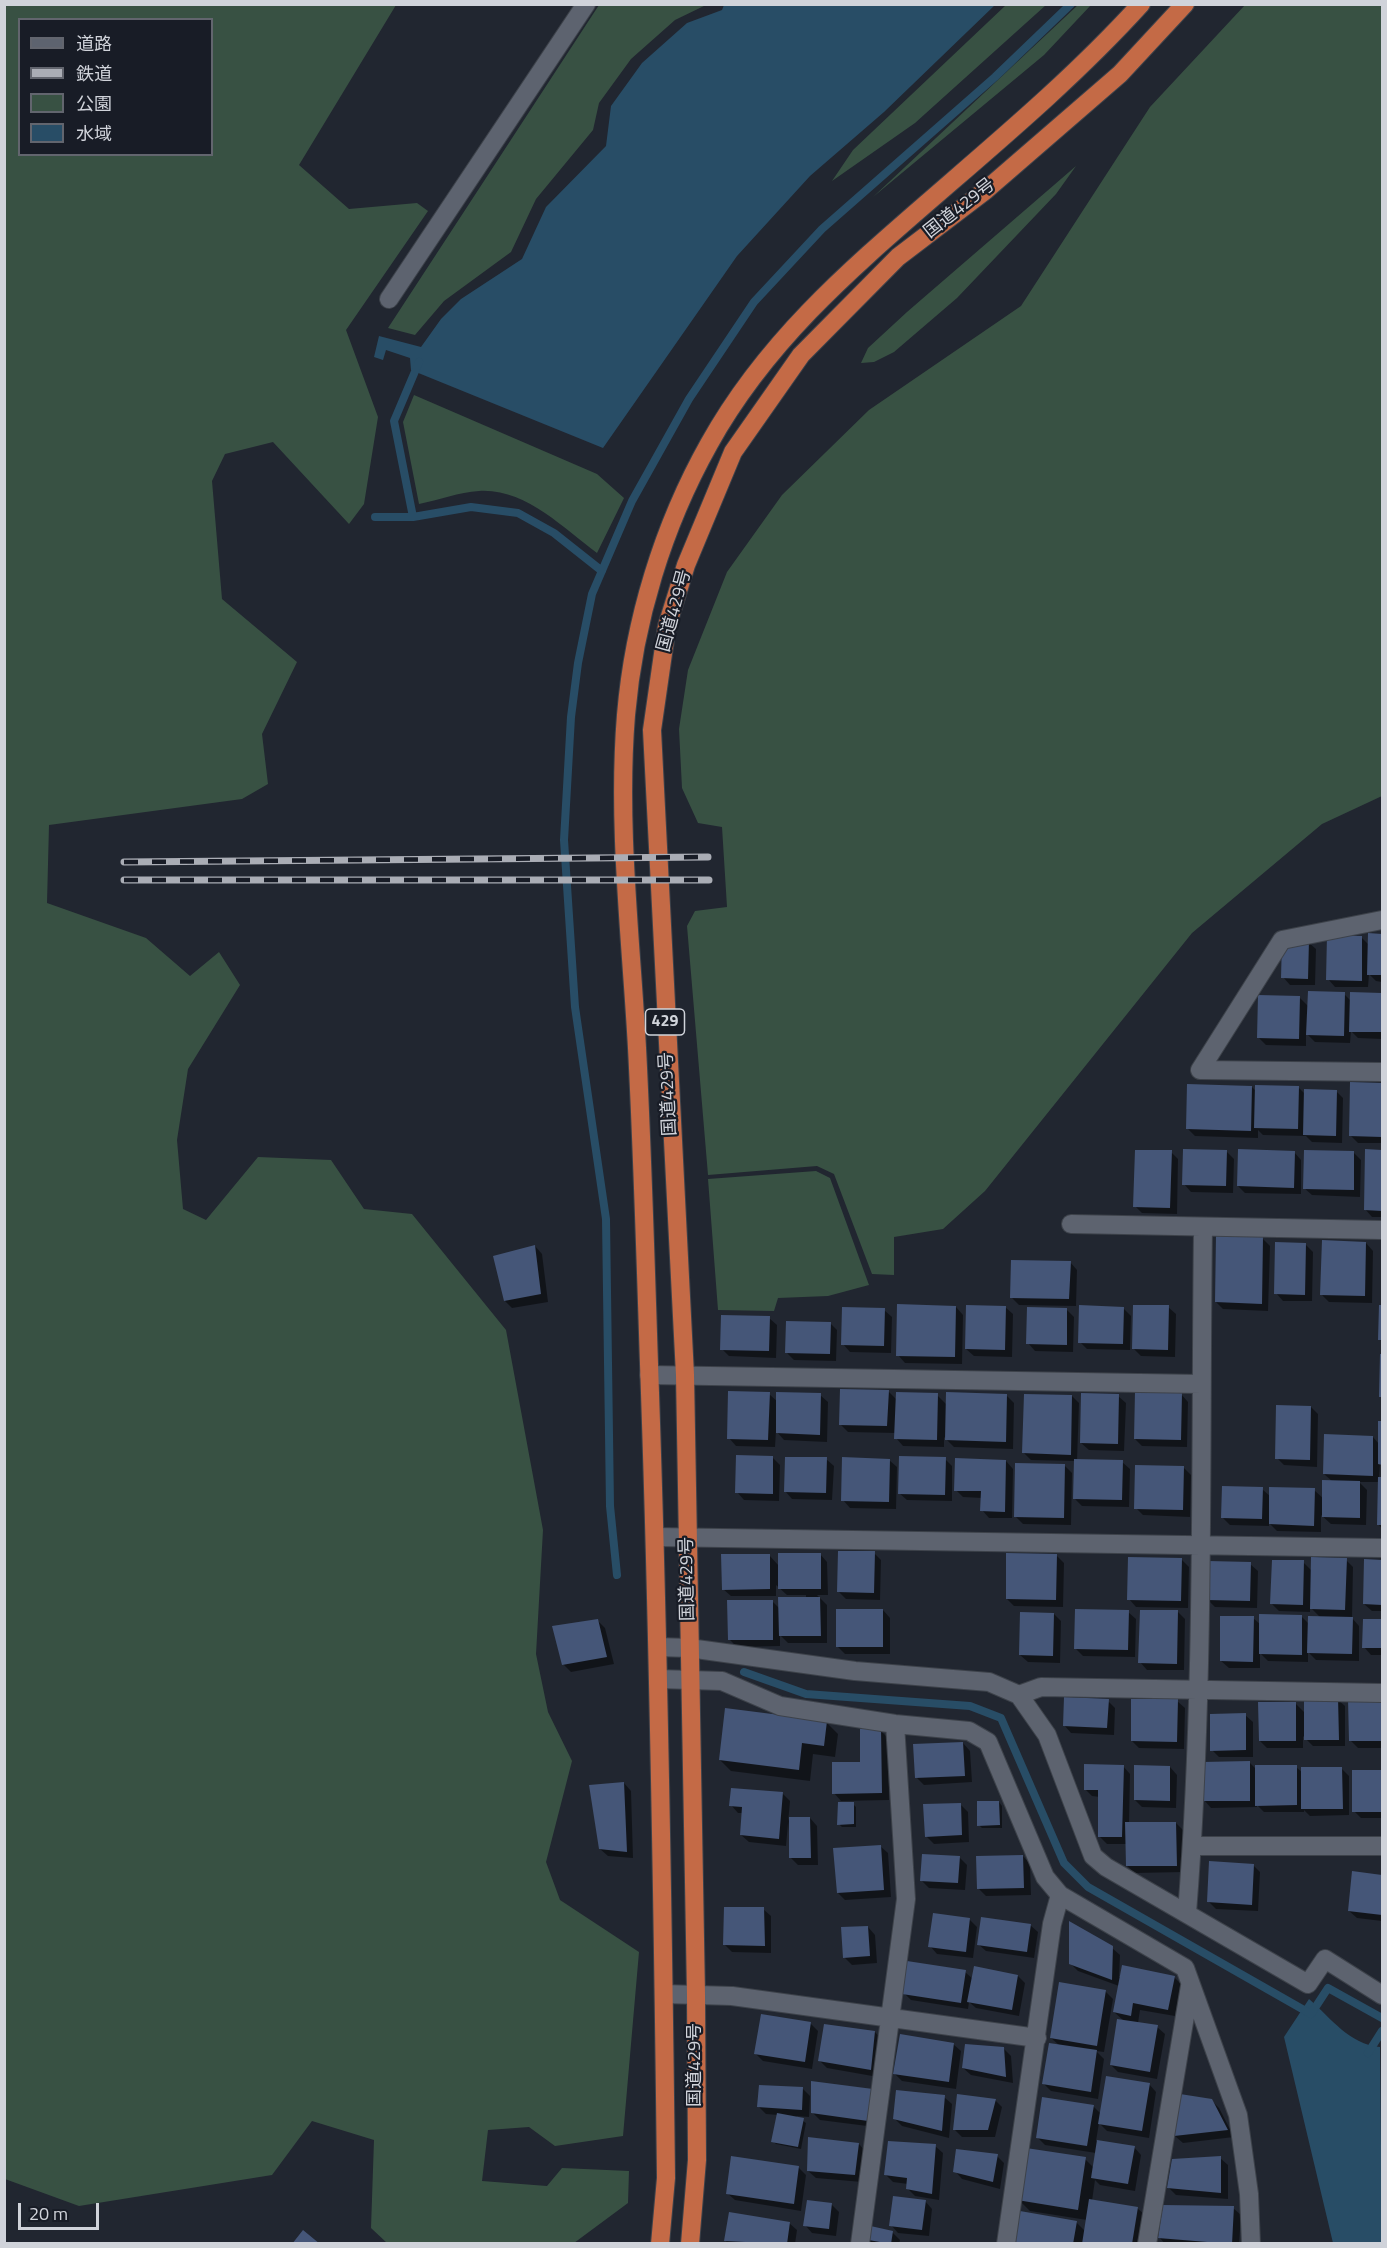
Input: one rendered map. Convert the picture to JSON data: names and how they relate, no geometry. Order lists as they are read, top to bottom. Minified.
{"streets":{"highway":["国道429号","429"]},"legend":["道路","鉄道","公園","水域"],"scale_bar":"20 m"}
